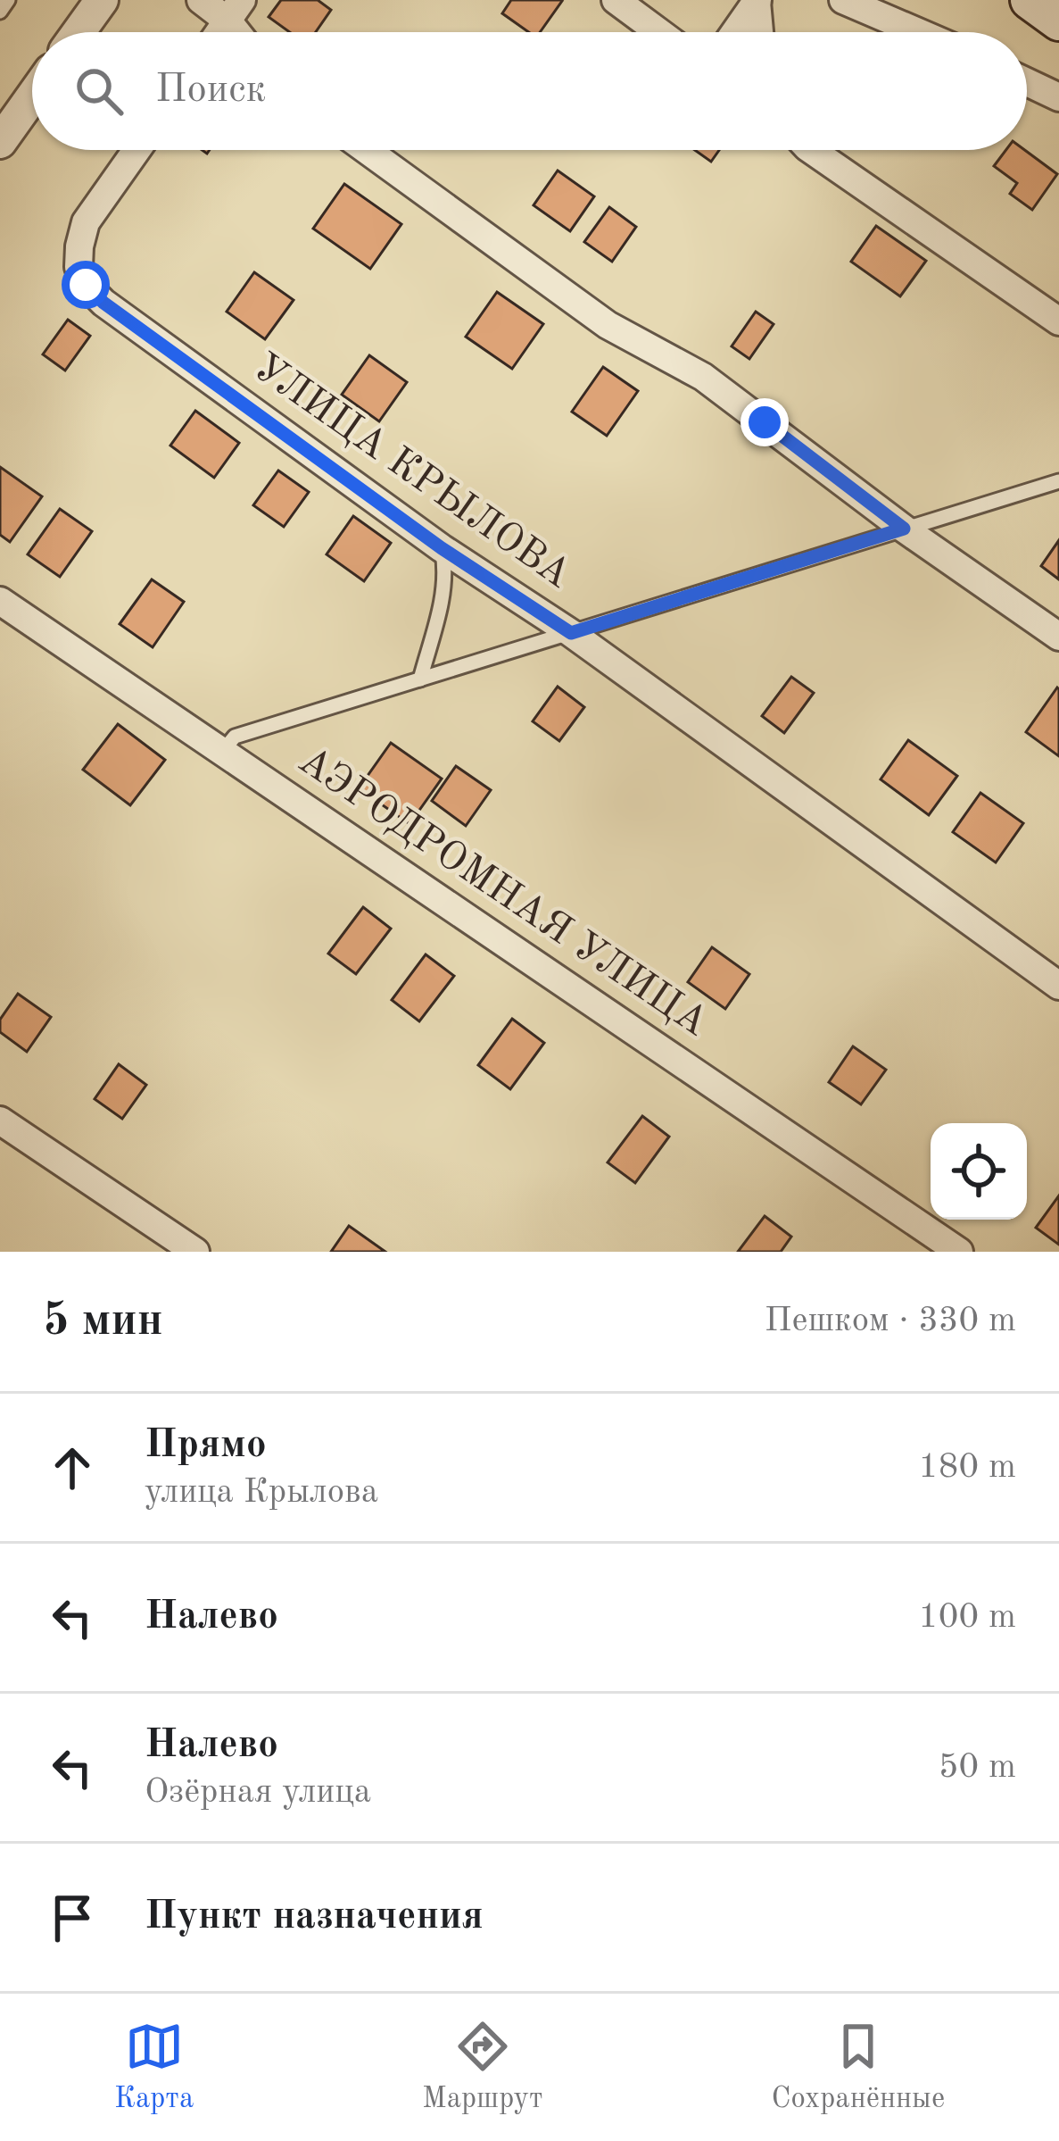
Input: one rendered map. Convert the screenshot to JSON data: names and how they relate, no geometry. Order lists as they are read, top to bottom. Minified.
{"streets":{"street":["УЛИЦА КРЫЛОВА","АЭРОДРОМНАЯ УЛИЦА"]},"page":{"search":"Поиск","heading":["5 мин","Пешком · 330 m"],"list":[["Прямо","улица Крылова","180 m"],["Налево","100 m"],["Налево","Озёрная улица","50 m"],"Пункт назначения"],"nav":["Карта","Маршрут","Сохранённые"]}}
